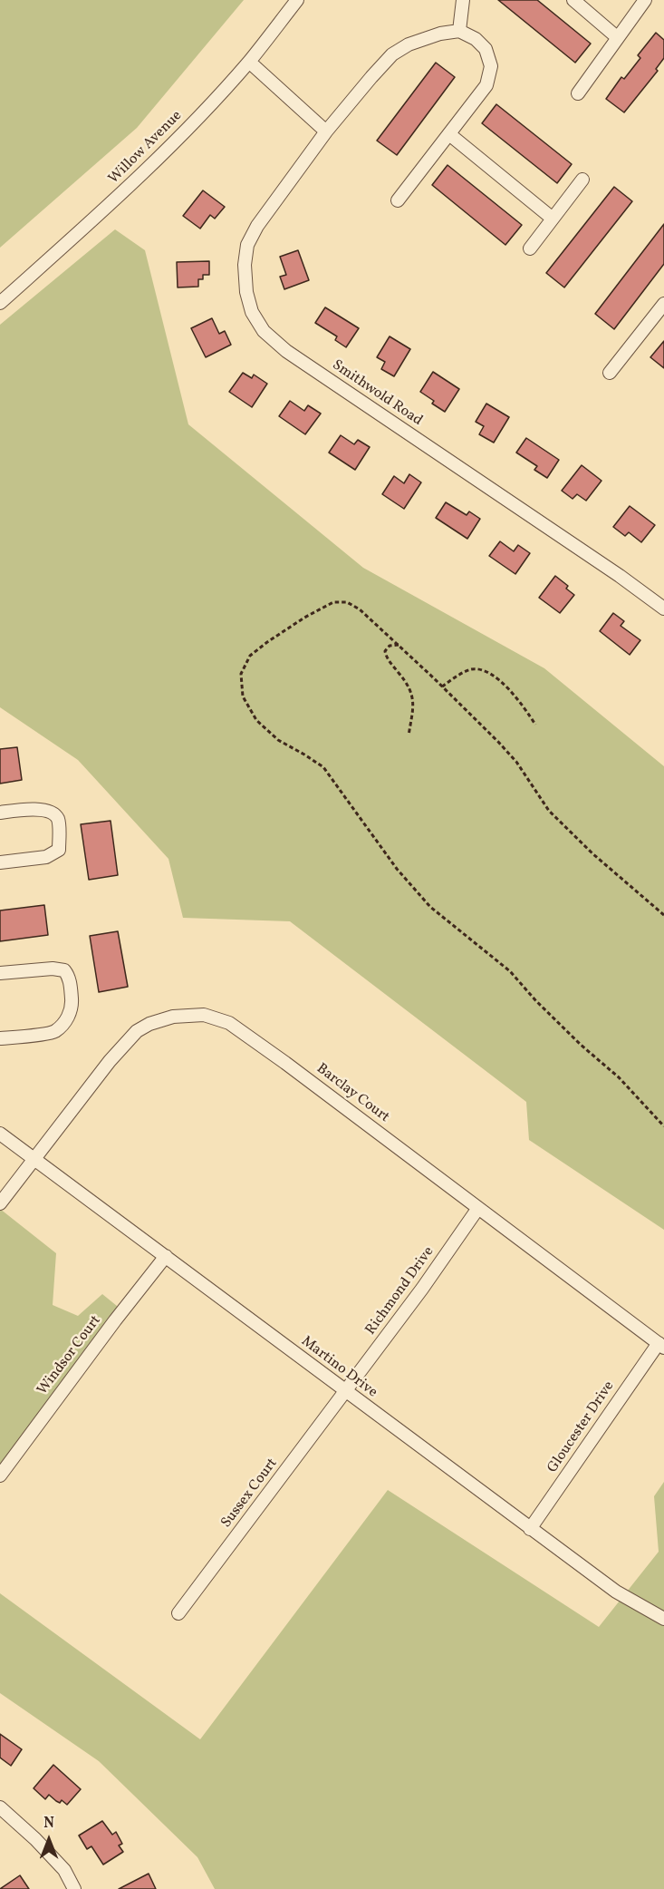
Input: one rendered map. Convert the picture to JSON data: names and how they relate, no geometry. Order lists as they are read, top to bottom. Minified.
{"streets":{"street":["Willow Avenue","Smithwold Road","Barclay Court","Richmond Drive","Windsor Court","Martino Drive","Gloucester Drive","Sussex Court"]},"crossings":[["Barclay Court","Richmond Drive"],["Barclay Court","Martino Drive"],["Barclay Court","Gloucester Drive"],["Richmond Drive","Martino Drive"],["Richmond Drive","Sussex Court"],["Windsor Court","Martino Drive"],["Martino Drive","Gloucester Drive"],["Martino Drive","Sussex Court"]],"north":"top"}
